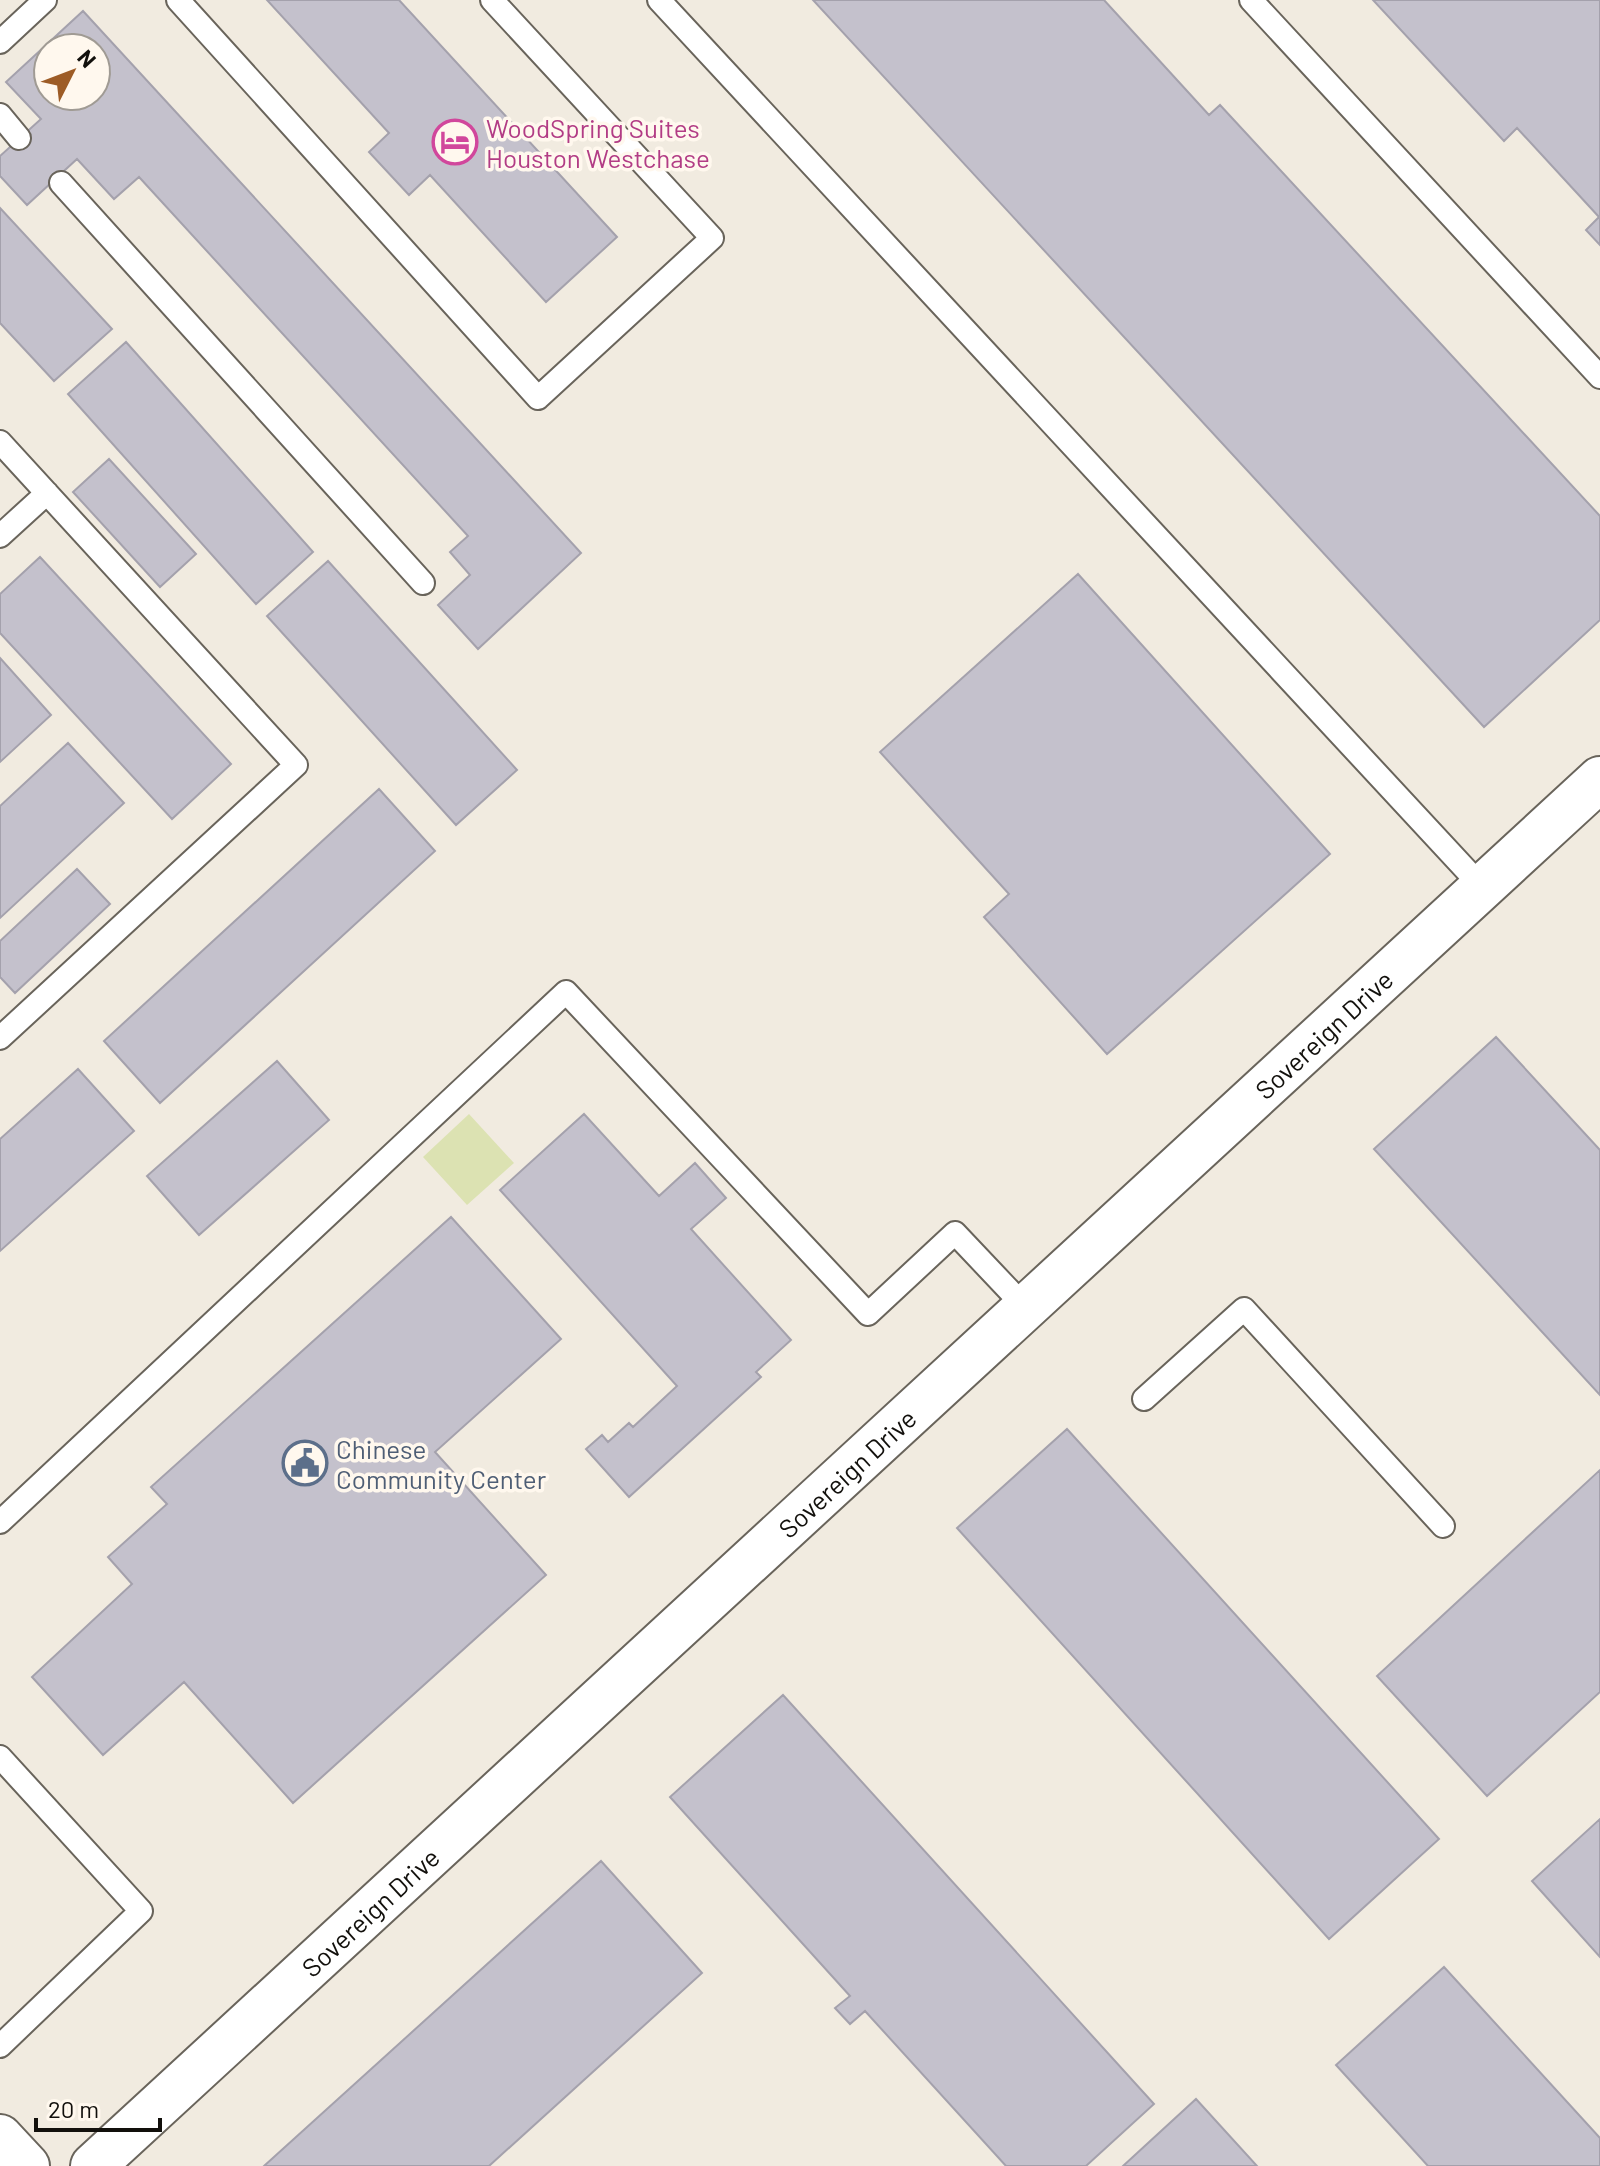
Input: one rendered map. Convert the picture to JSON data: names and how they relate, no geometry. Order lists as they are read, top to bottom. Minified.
{"streets":{"street":["Sovereign Drive"]},"places":{"hotel":["WoodSpring Suites Houston Westchase"],"public building":["Chinese Community Center"]},"scale_bar":"20 m","north":"top right"}
